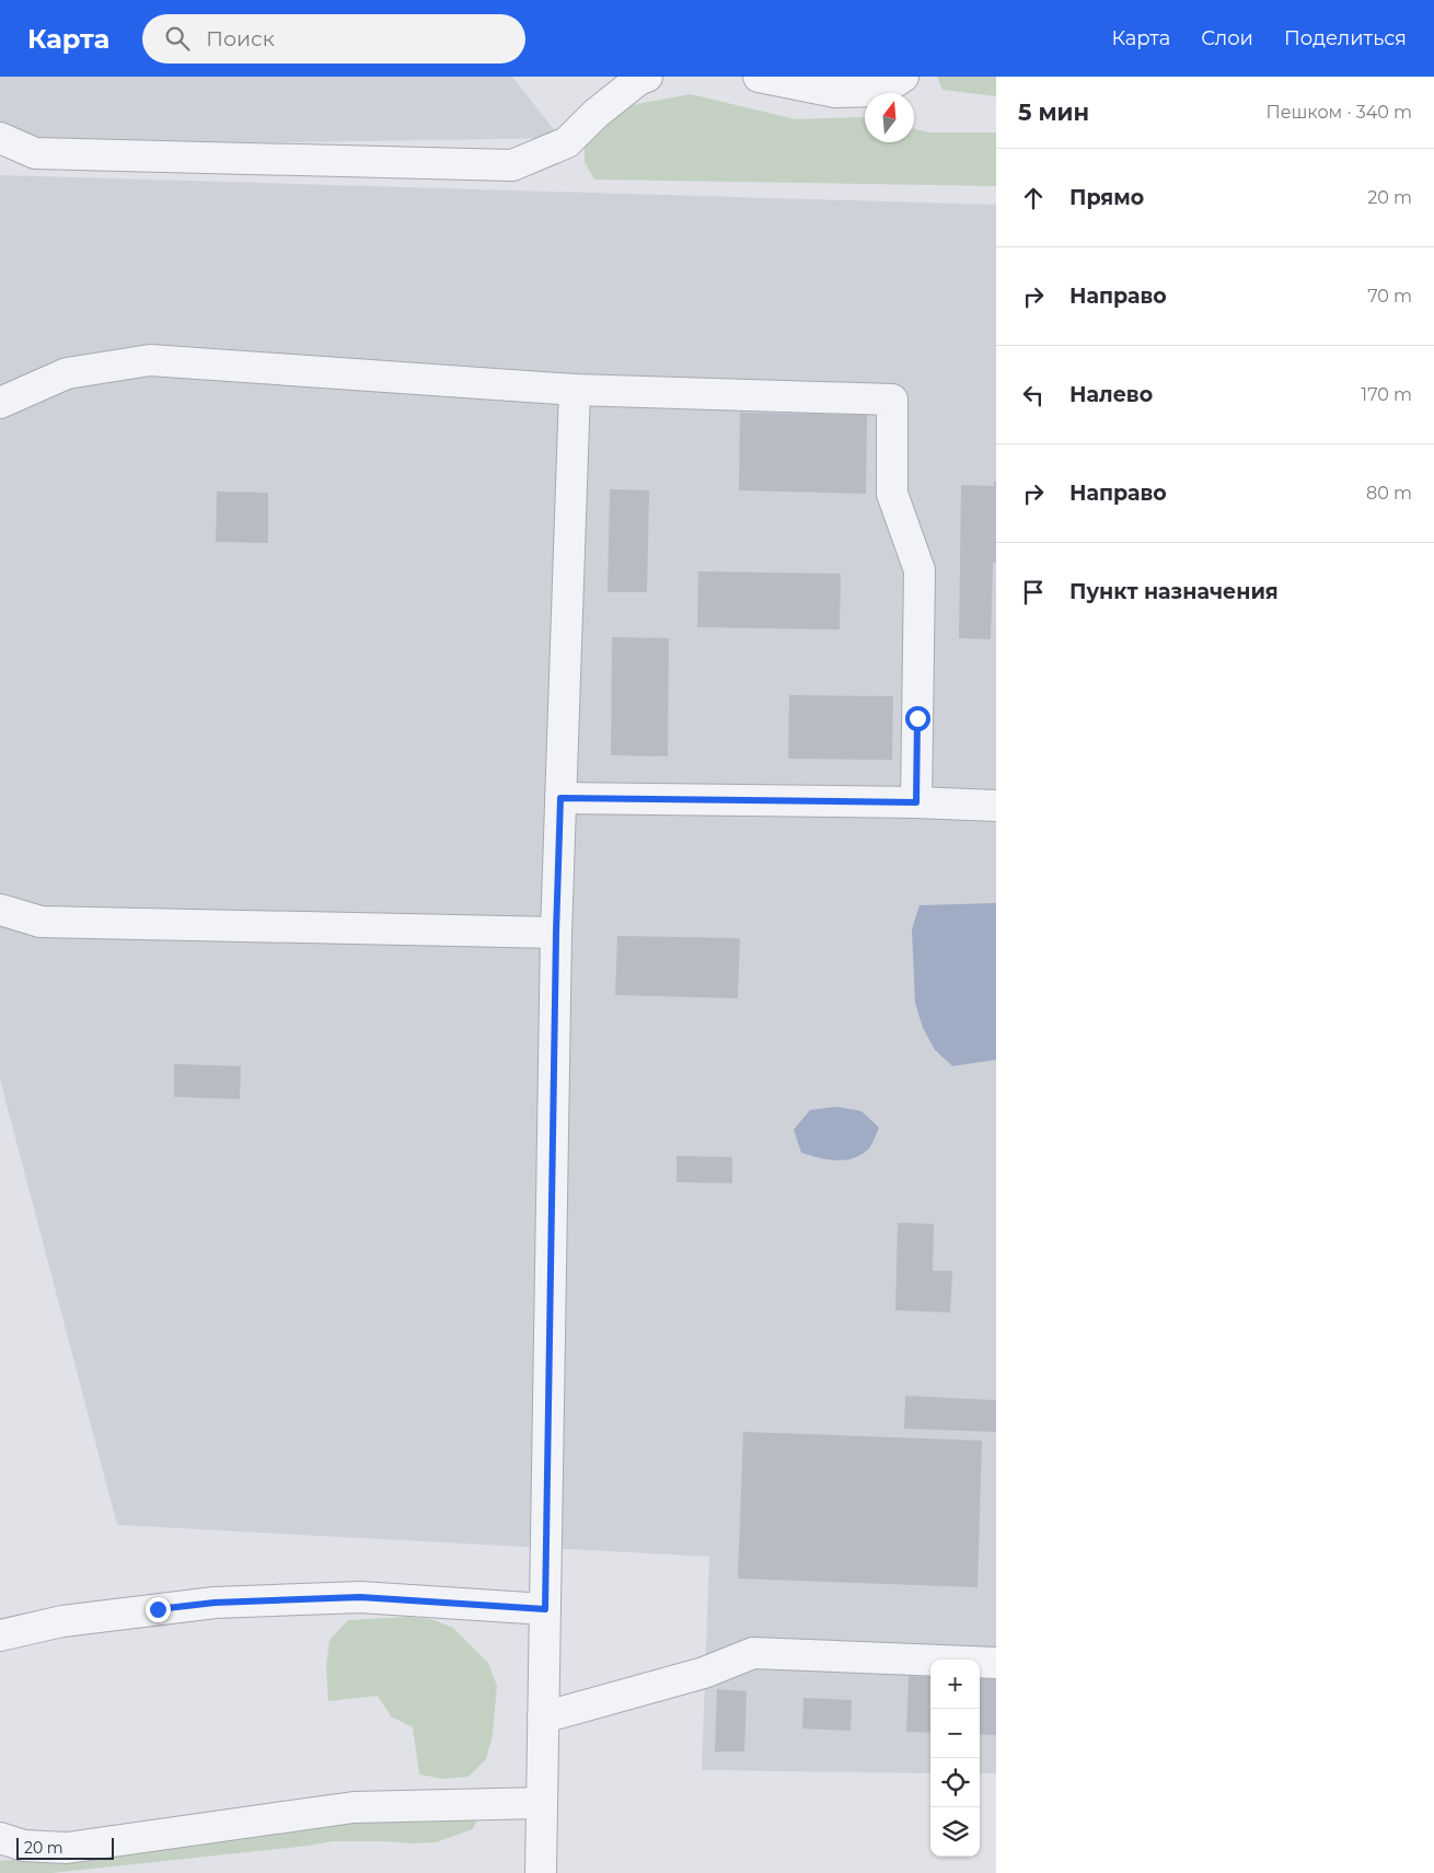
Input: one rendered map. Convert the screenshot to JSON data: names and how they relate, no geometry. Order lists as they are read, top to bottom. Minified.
{"scale_bar":"20 m","north":"top","page":{"header":"Карта","search":"Поиск","nav":["Карта","Слои","Поделиться"],"heading":["5 мин","Пешком · 340 m"],"list":[["Прямо","20 m"],["Направо","70 m"],["Налево","170 m"],["Направо","80 m"],"Пункт назначения"],"map_buttons":["+","−"],"scale":"20 m"}}
